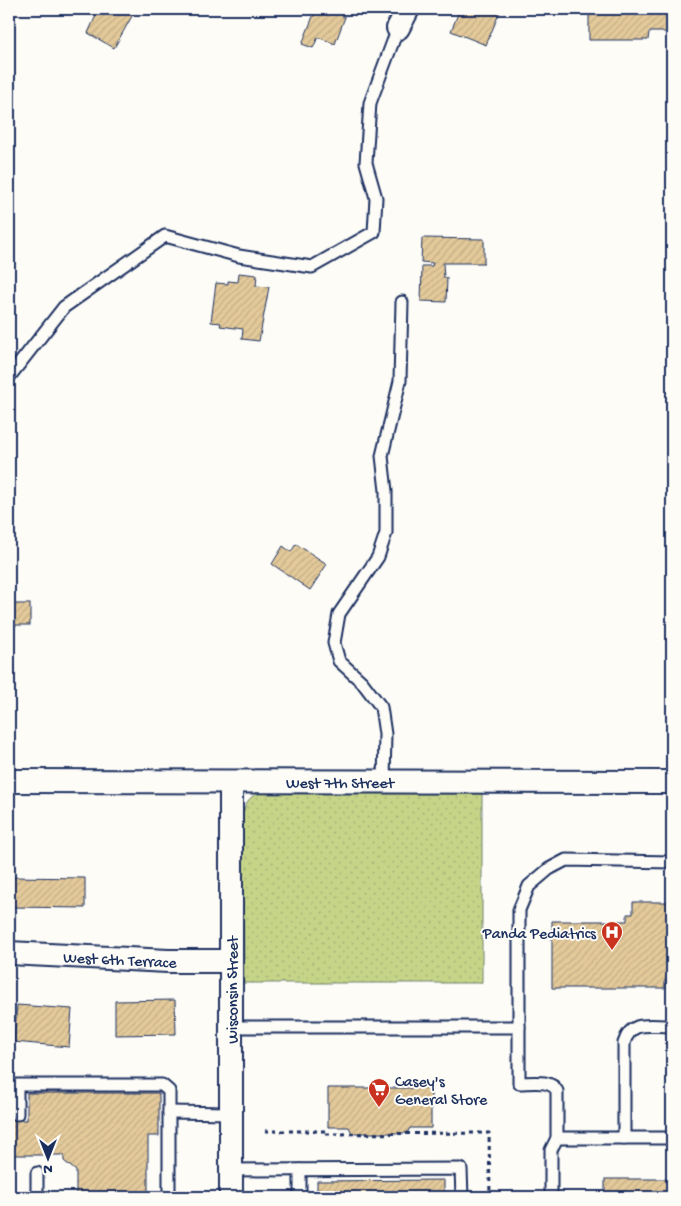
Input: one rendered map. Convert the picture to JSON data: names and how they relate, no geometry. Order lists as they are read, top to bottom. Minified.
{"streets":{"street":["West 7th Street","West 6th Terrace","Wisconsin Street"]},"crossings":[["West 7th Street","Wisconsin Street"],["West 6th Terrace","Wisconsin Street"]],"places":{"hospital":["Panda Pediatrics"],"supermarket":["Casey's General Store"]},"north":"bottom"}
